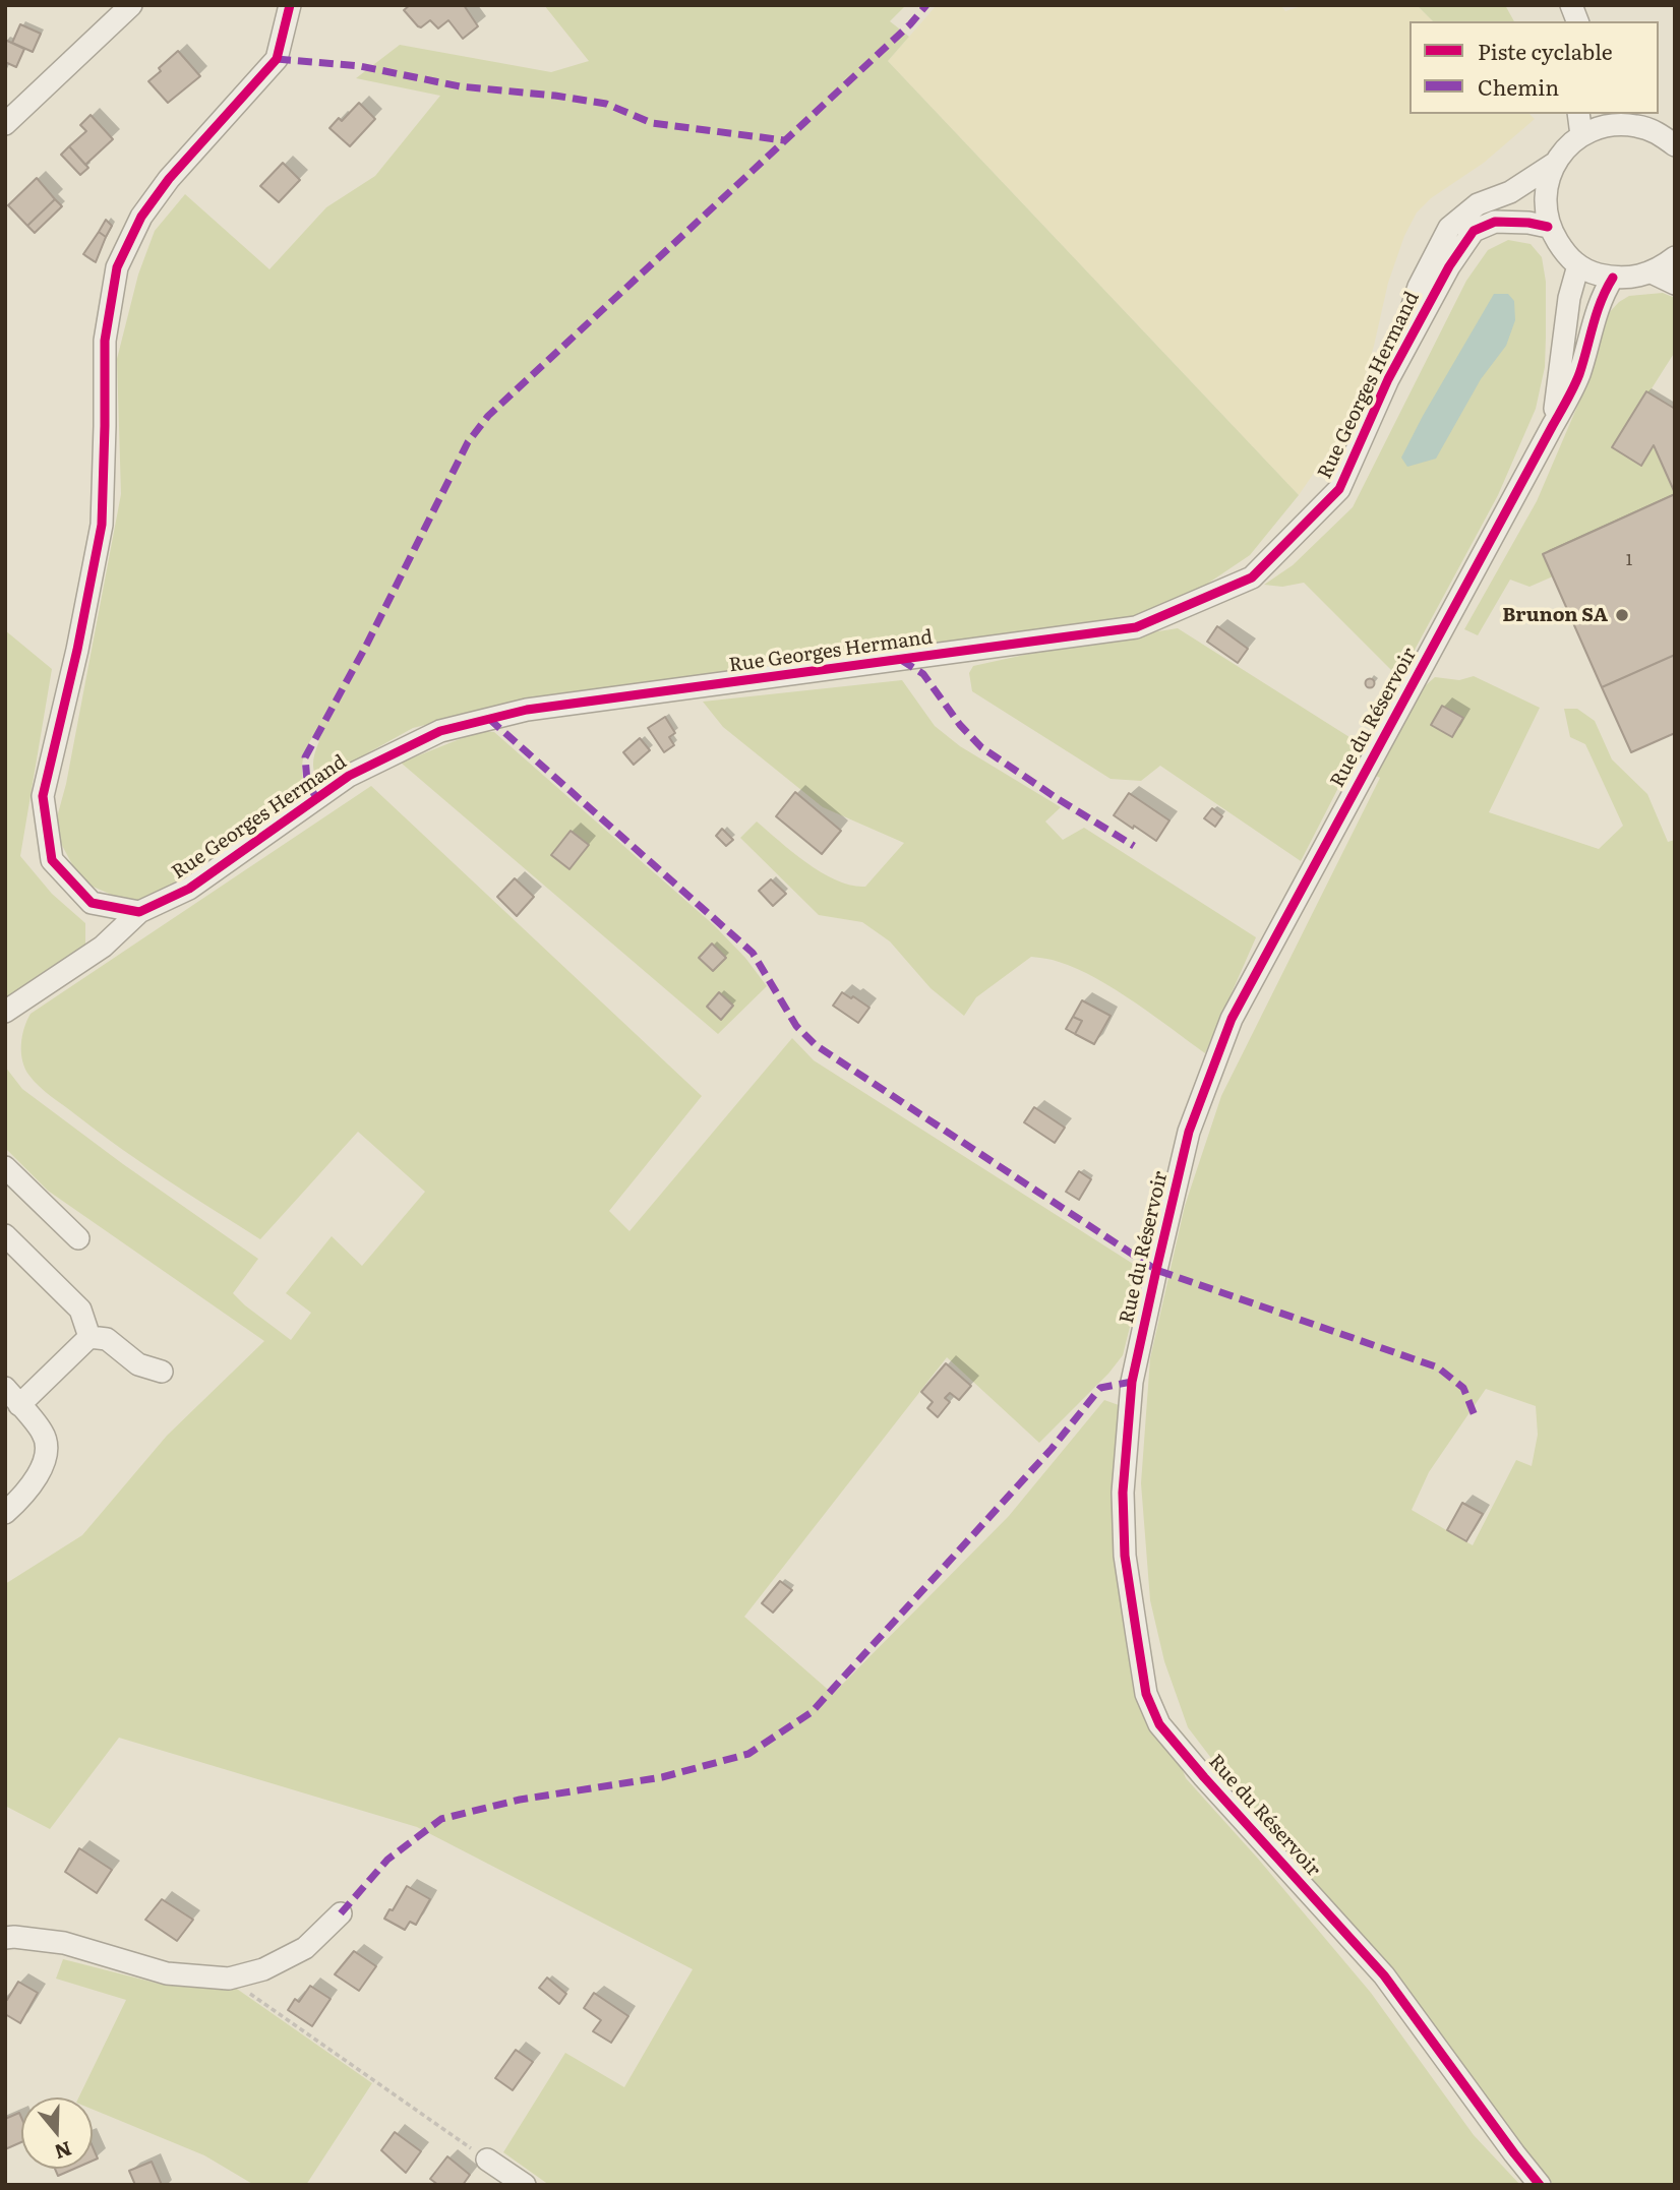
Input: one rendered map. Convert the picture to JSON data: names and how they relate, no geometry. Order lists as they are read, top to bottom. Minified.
{"streets":{"street":["Rue Georges Hermand","Rue du Réservoir"]},"places":["Brunon SA"],"house_numbers":["1"],"legend":["Piste cyclable","Chemin"],"north":"bottom"}
